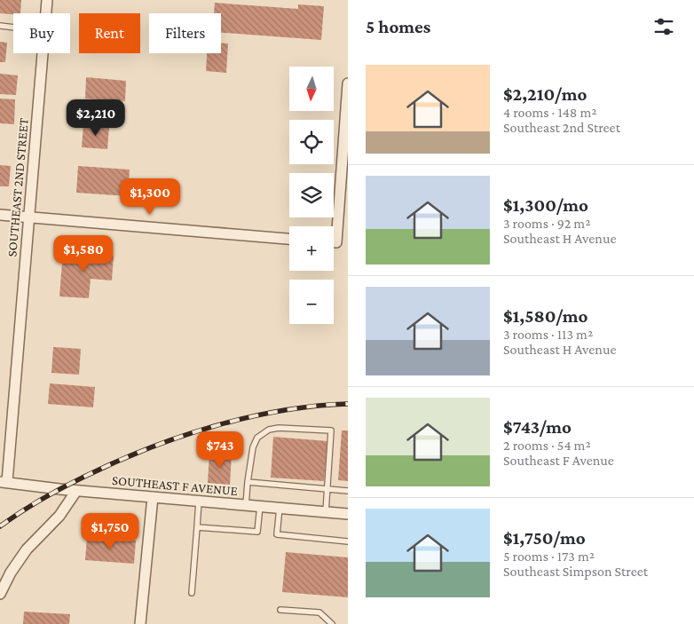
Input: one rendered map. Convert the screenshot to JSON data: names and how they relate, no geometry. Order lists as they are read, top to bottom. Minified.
{"streets":{"street":["SOUTHEAST 2ND STREET","SOUTHEAST F AVENUE"]},"crossings":[["SOUTHEAST 2ND STREET","SOUTHEAST F AVENUE"]],"north":"bottom","page":{"heading":"5 homes","chip":["Buy","Rent","Filters"],"list":[{"name":"$2,210/mo","note":"4 rooms · 148 m² · Southeast 2nd Street"},{"name":"$1,300/mo","note":"3 rooms · 92 m² · Southeast H Avenue"},{"name":"$1,580/mo","note":"3 rooms · 113 m² · Southeast H Avenue"},{"name":"$743/mo","note":"2 rooms · 54 m² · Southeast F Avenue"},{"name":"$1,750/mo","note":"5 rooms · 173 m² · Southeast Simpson Street"}],"map_buttons":["+","−"],"price":["$2,210","$1,300","$1,580","$743","$1,750"]}}
